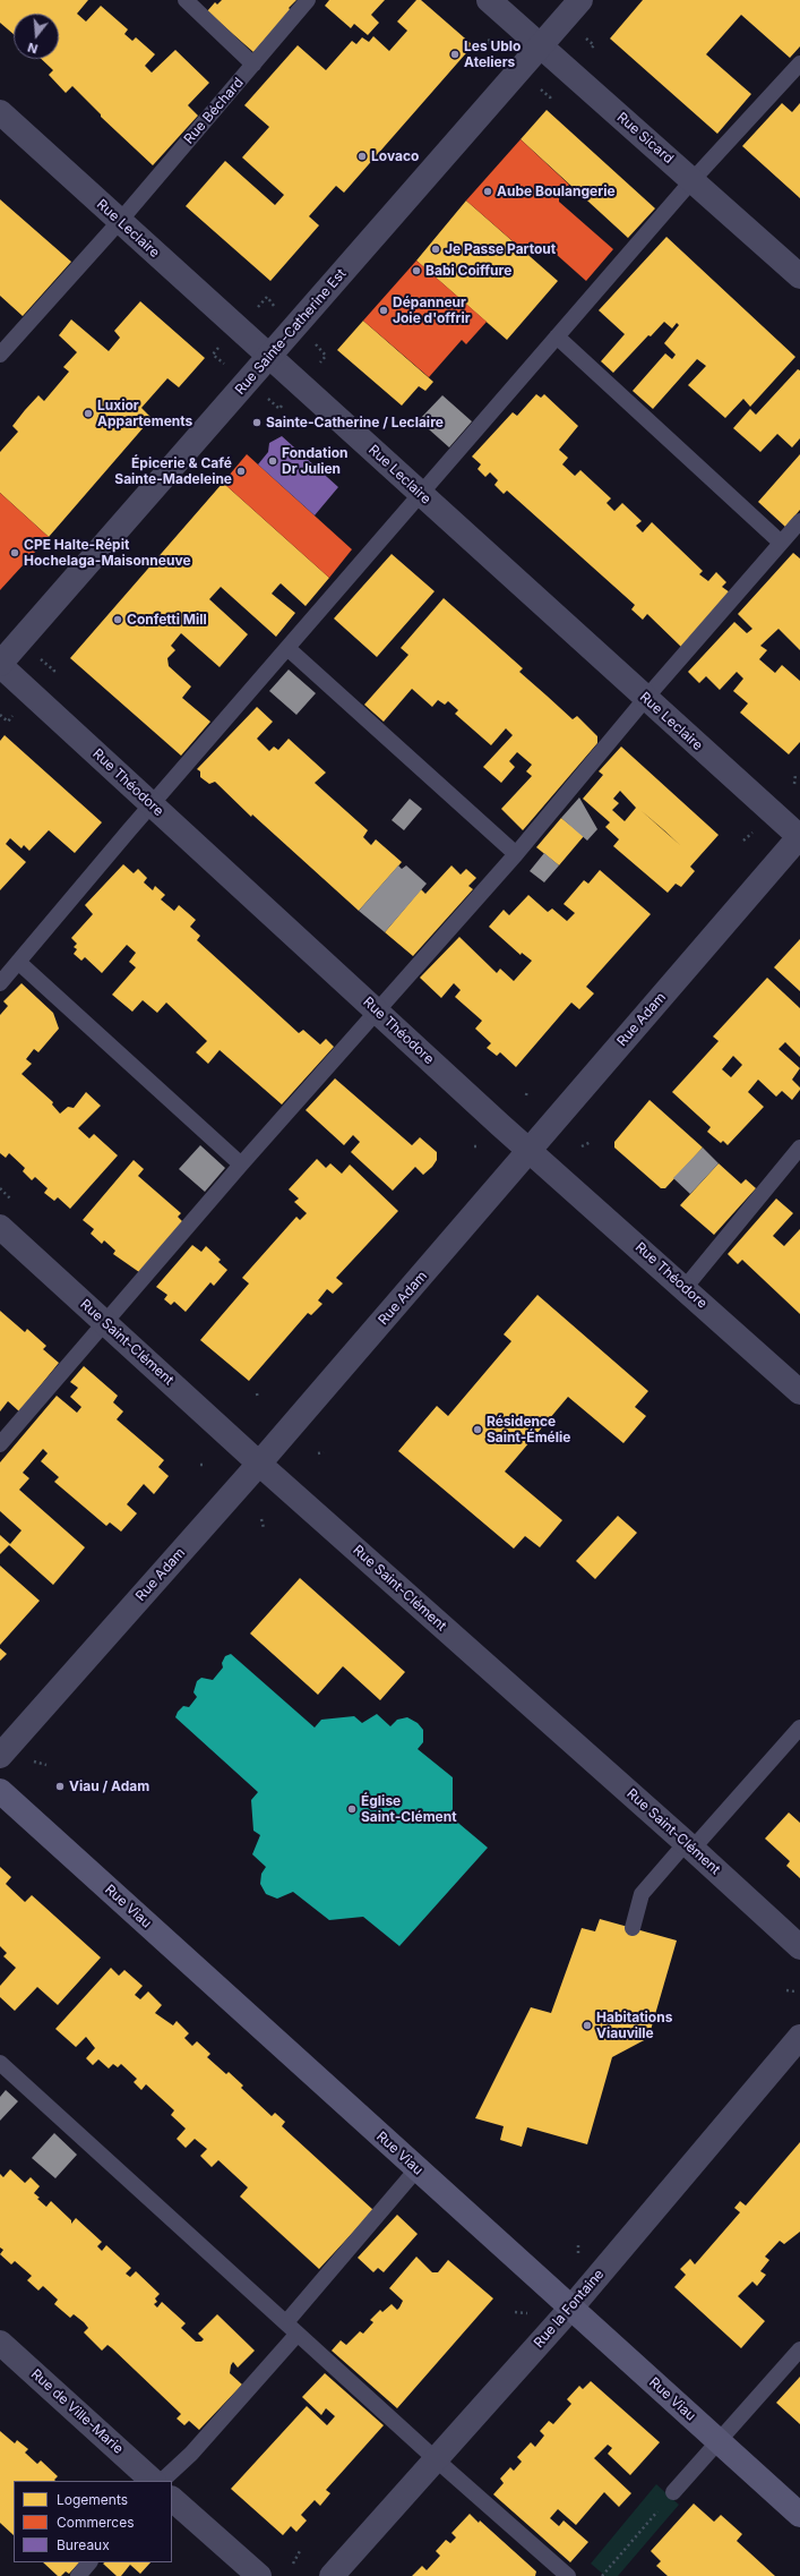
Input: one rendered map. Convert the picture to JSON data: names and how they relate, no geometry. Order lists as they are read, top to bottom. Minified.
{"streets":{"main road":["Rue Viau"],"street":["Rue Sicard","Rue Leclaire","Rue Sainte-Catherine Est","Rue Théodore","Rue Adam","Rue Saint-Clément","Rue la Fontaine","Rue de Ville-Marie"],"lane":["Rue Béchard"]},"crossings":[["Rue Béchard","Rue Leclaire"],["Rue Sicard","Rue Sainte-Catherine Est"],["Rue Leclaire","Rue Sainte-Catherine Est"],["Rue Leclaire","Rue Adam"],["Rue Sainte-Catherine Est","Rue Théodore"],["Rue Théodore","Rue Adam"],["Rue Adam","Rue Saint-Clément"],["Rue Viau","Rue la Fontaine"]],"places":["Les Ublo Ateliers","Lovaco","Aube Boulangerie","Je Passe Partout","Babi Coiffure","Dépanneur Joie d'offrir","Luxior Appartements","Sainte-Catherine / Leclaire","Fondation Dr Julien","Épicerie & Café Sainte-Madeleine","CPE Halte-Répit Hochelaga-Maisonneuve","Confetti Mill","Résidence Saint-Émélie","Viau / Adam","Église Saint-Clément","Habitations Viauville"],"legend":["Logements","Commerces","Bureaux"],"north":"bottom"}
